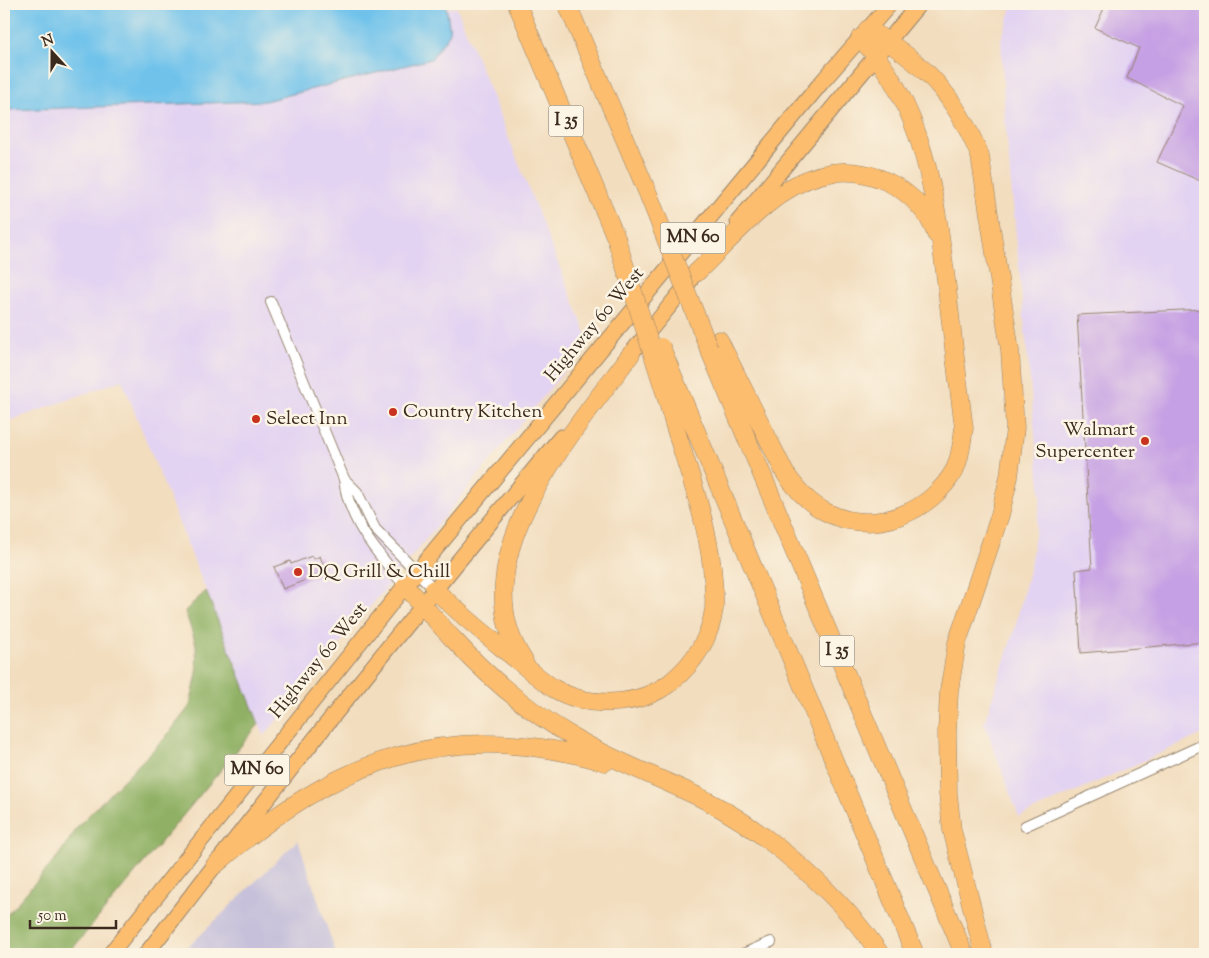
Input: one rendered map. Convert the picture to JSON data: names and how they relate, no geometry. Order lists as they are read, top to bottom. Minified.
{"streets":{"highway":["I 35"],"main road":["MN 60","Highway 60 West"]},"places":["Country Kitchen","Select Inn","Walmart Supercenter","DQ Grill & Chill"],"scale_bar":"50 m","north":"top"}
